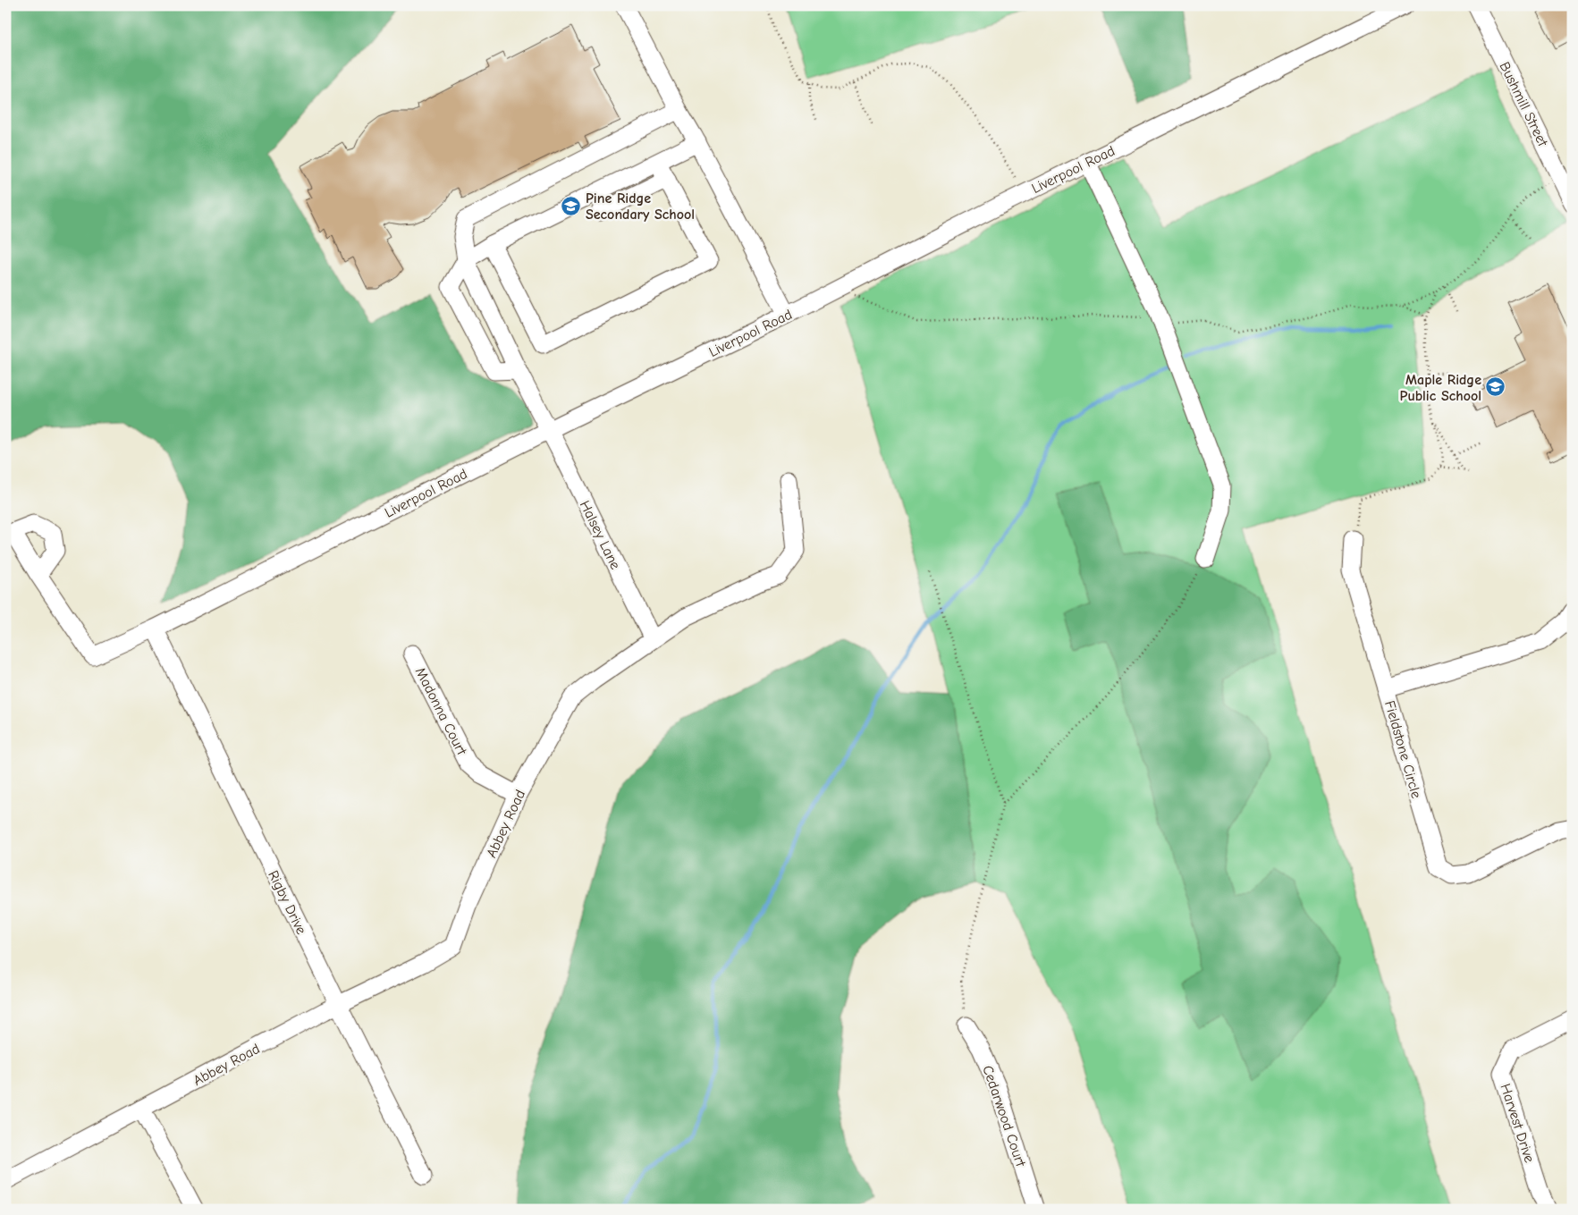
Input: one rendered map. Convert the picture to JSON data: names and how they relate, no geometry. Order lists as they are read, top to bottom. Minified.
{"streets":{"street":["Bushmill Street","Liverpool Road","Halsey Lane","Madonna Court","Fieldstone Circle","Abbey Road","Rigby Drive","Cedarwood Court","Harvest Drive"]},"crossings":[["Liverpool Road","Halsey Lane"],["Liverpool Road","Rigby Drive"],["Halsey Lane","Abbey Road"],["Madonna Court","Abbey Road"],["Abbey Road","Rigby Drive"]],"places":{"school or university":["Pine Ridge Secondary School","Maple Ridge Public School"]}}
